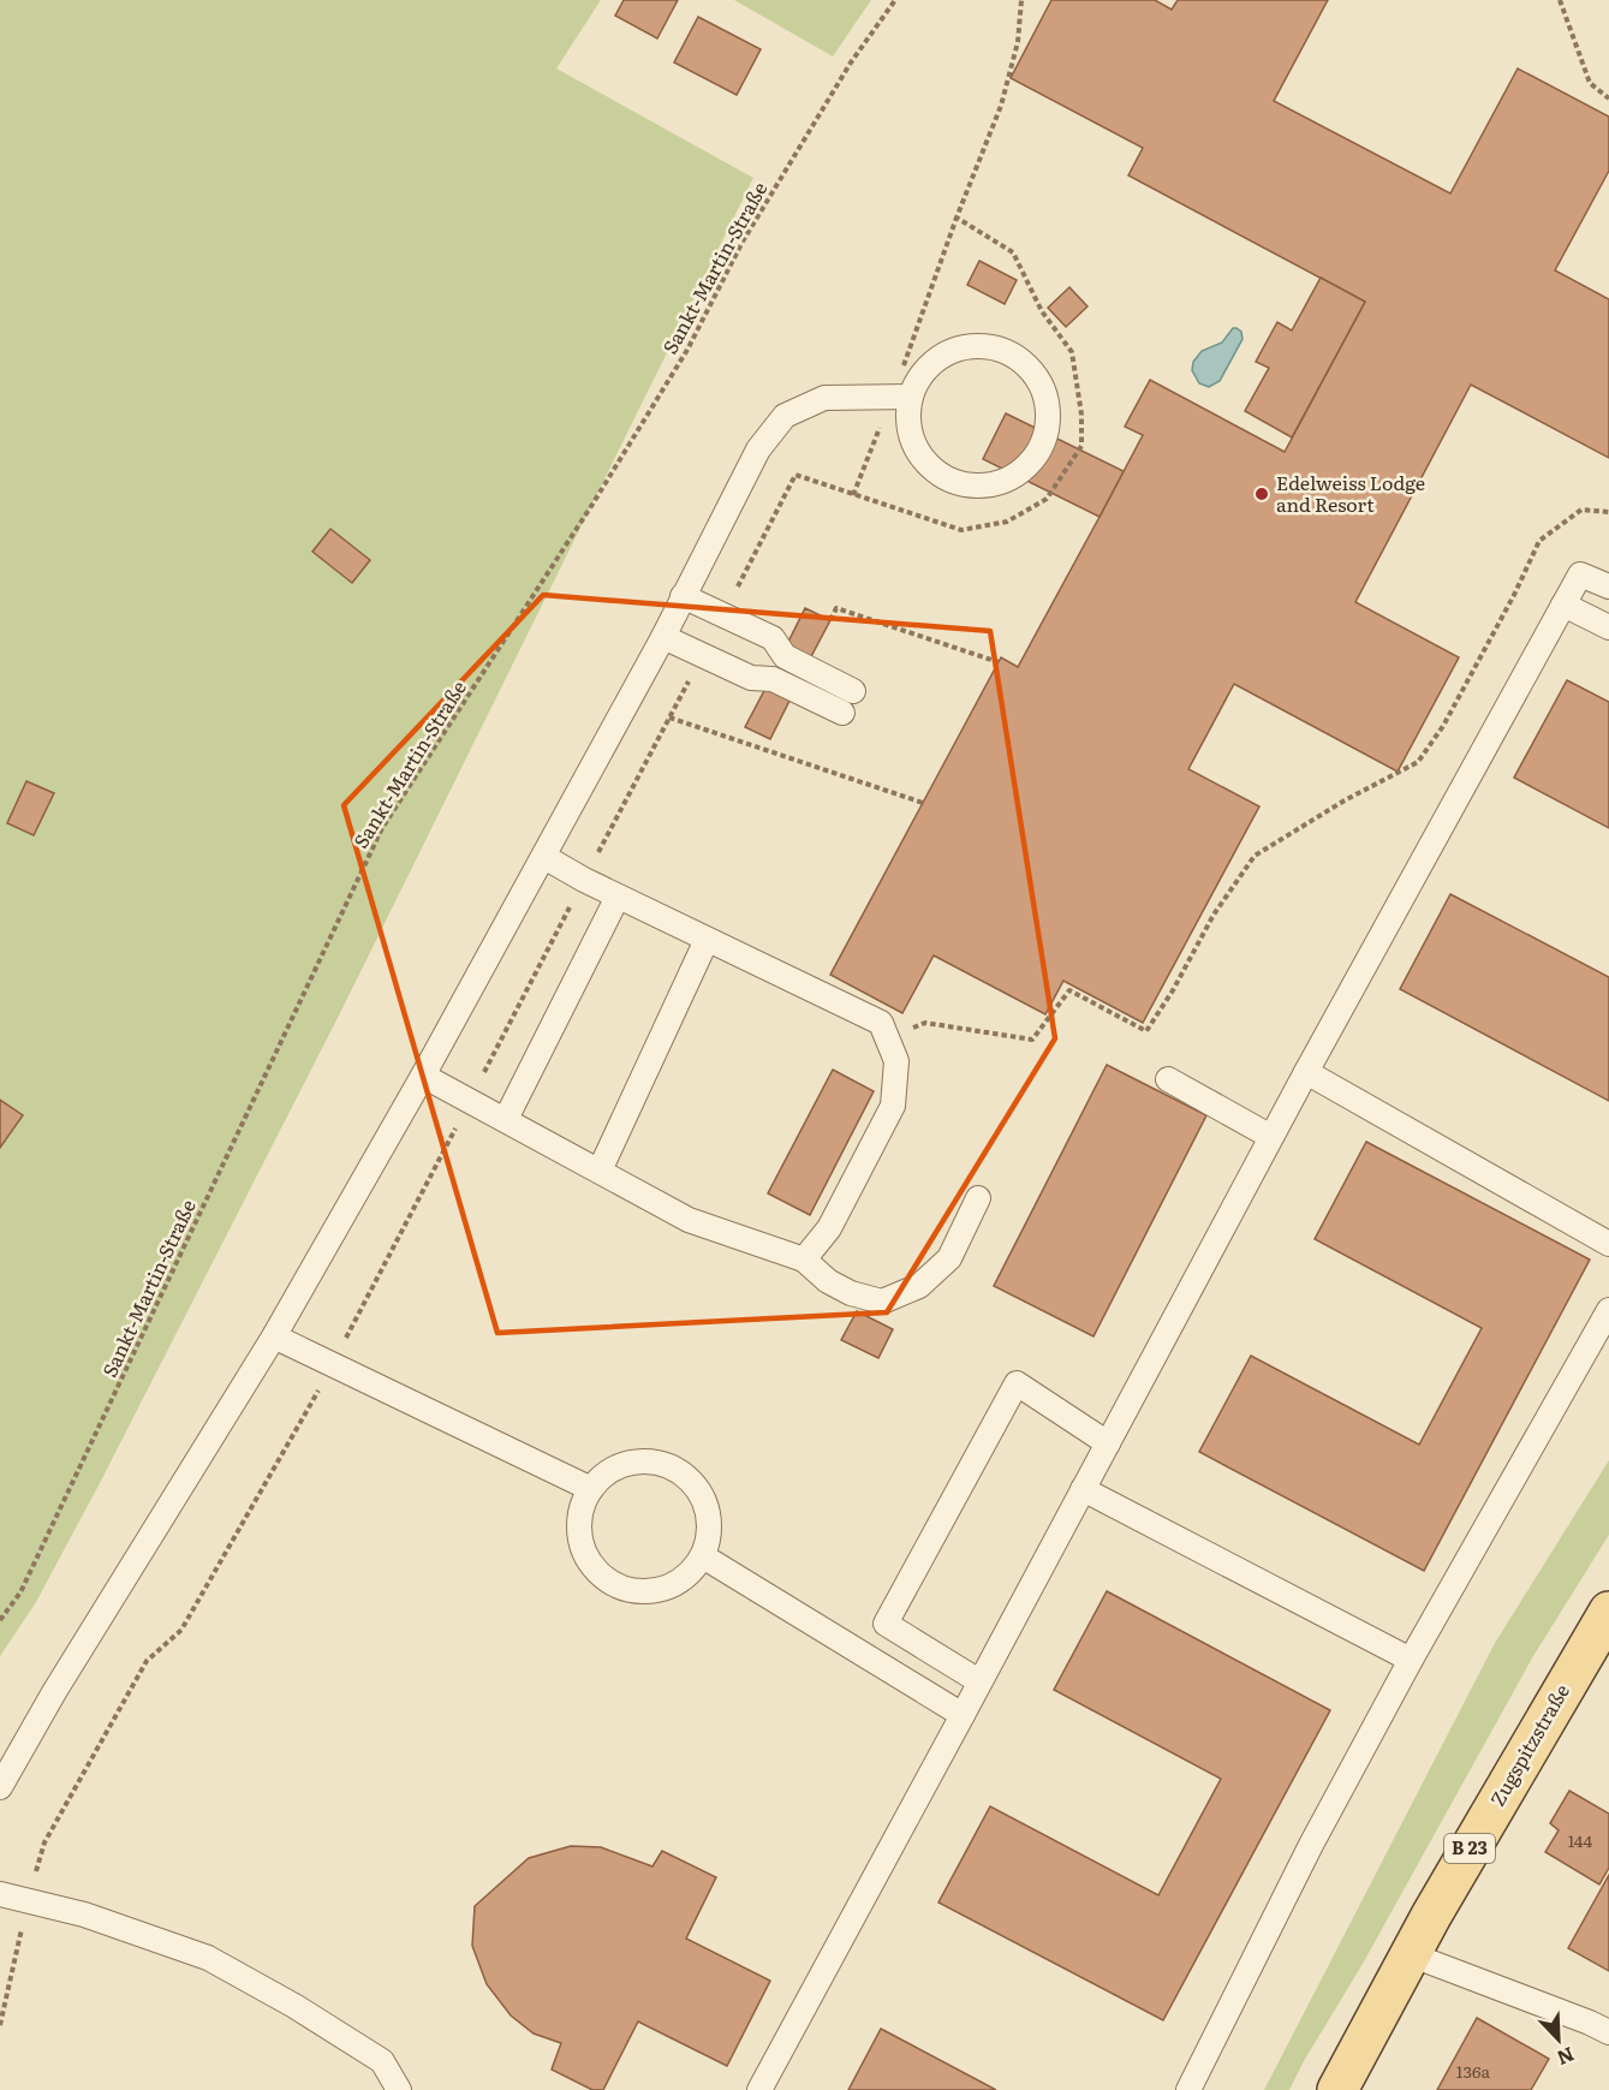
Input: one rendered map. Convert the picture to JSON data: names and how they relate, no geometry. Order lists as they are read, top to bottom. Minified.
{"streets":{"main road":["Zugspitzstraße","B 23"],"path":["Sankt-Martin-Straße"]},"places":["Edelweiss Lodge and Resort"],"house_numbers":["144","136a"],"north":"bottom right"}
